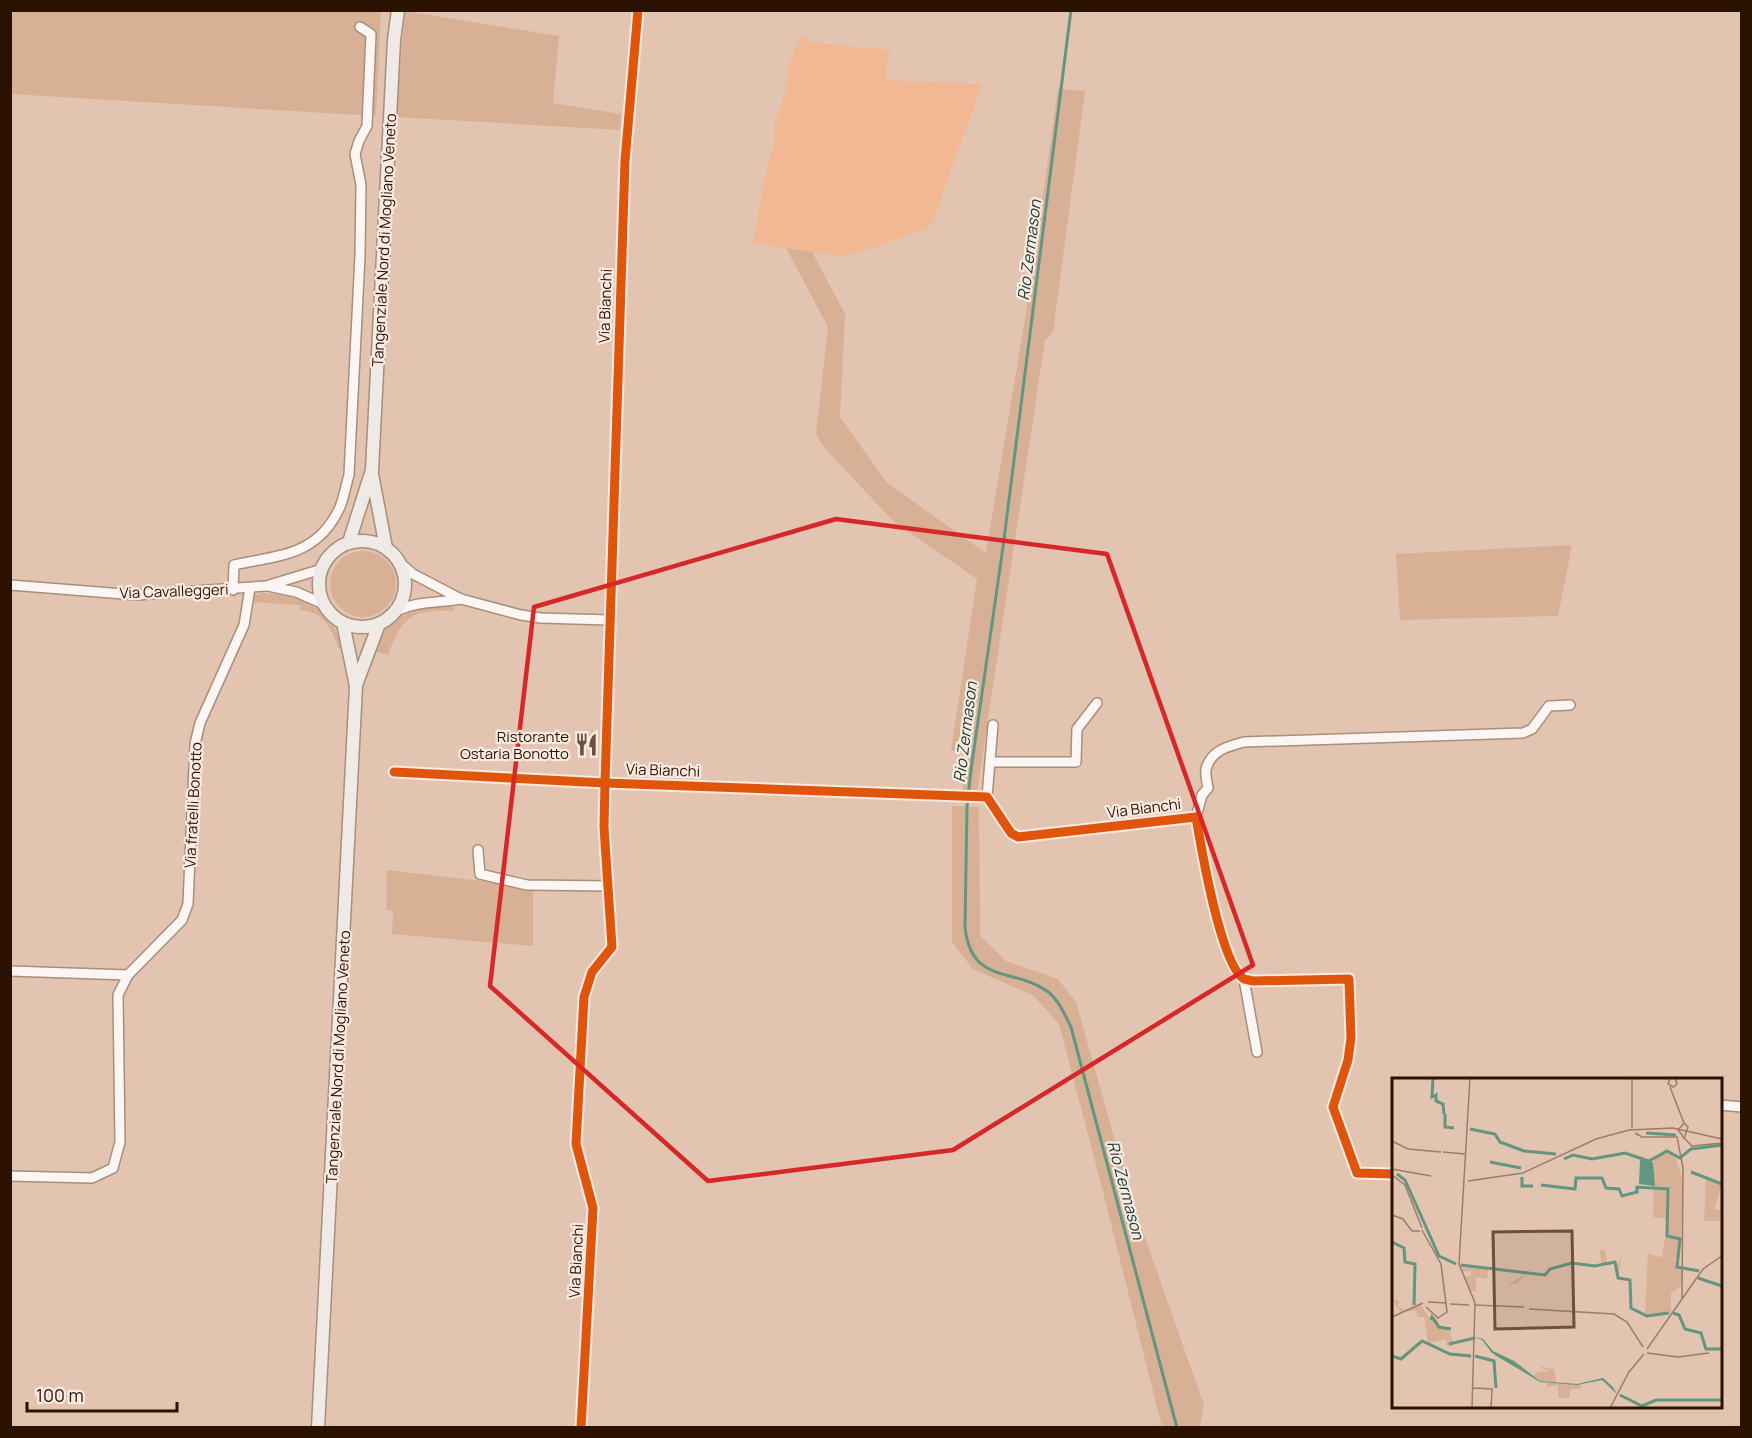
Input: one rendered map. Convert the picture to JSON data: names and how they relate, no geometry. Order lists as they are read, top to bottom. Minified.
{"streets":{"main road":["Tangenziale Nord di Mogliano Veneto"],"street":["Via Bianchi","Via Cavalleggeri","Via fratelli Bonotto"]},"crossings":[["Via Cavalleggeri","Via fratelli Bonotto"]],"water":["Rio Zermason"],"places":{"restaurant":["Ristorante Ostaria Bonotto"]},"scale_bar":"100 m"}
